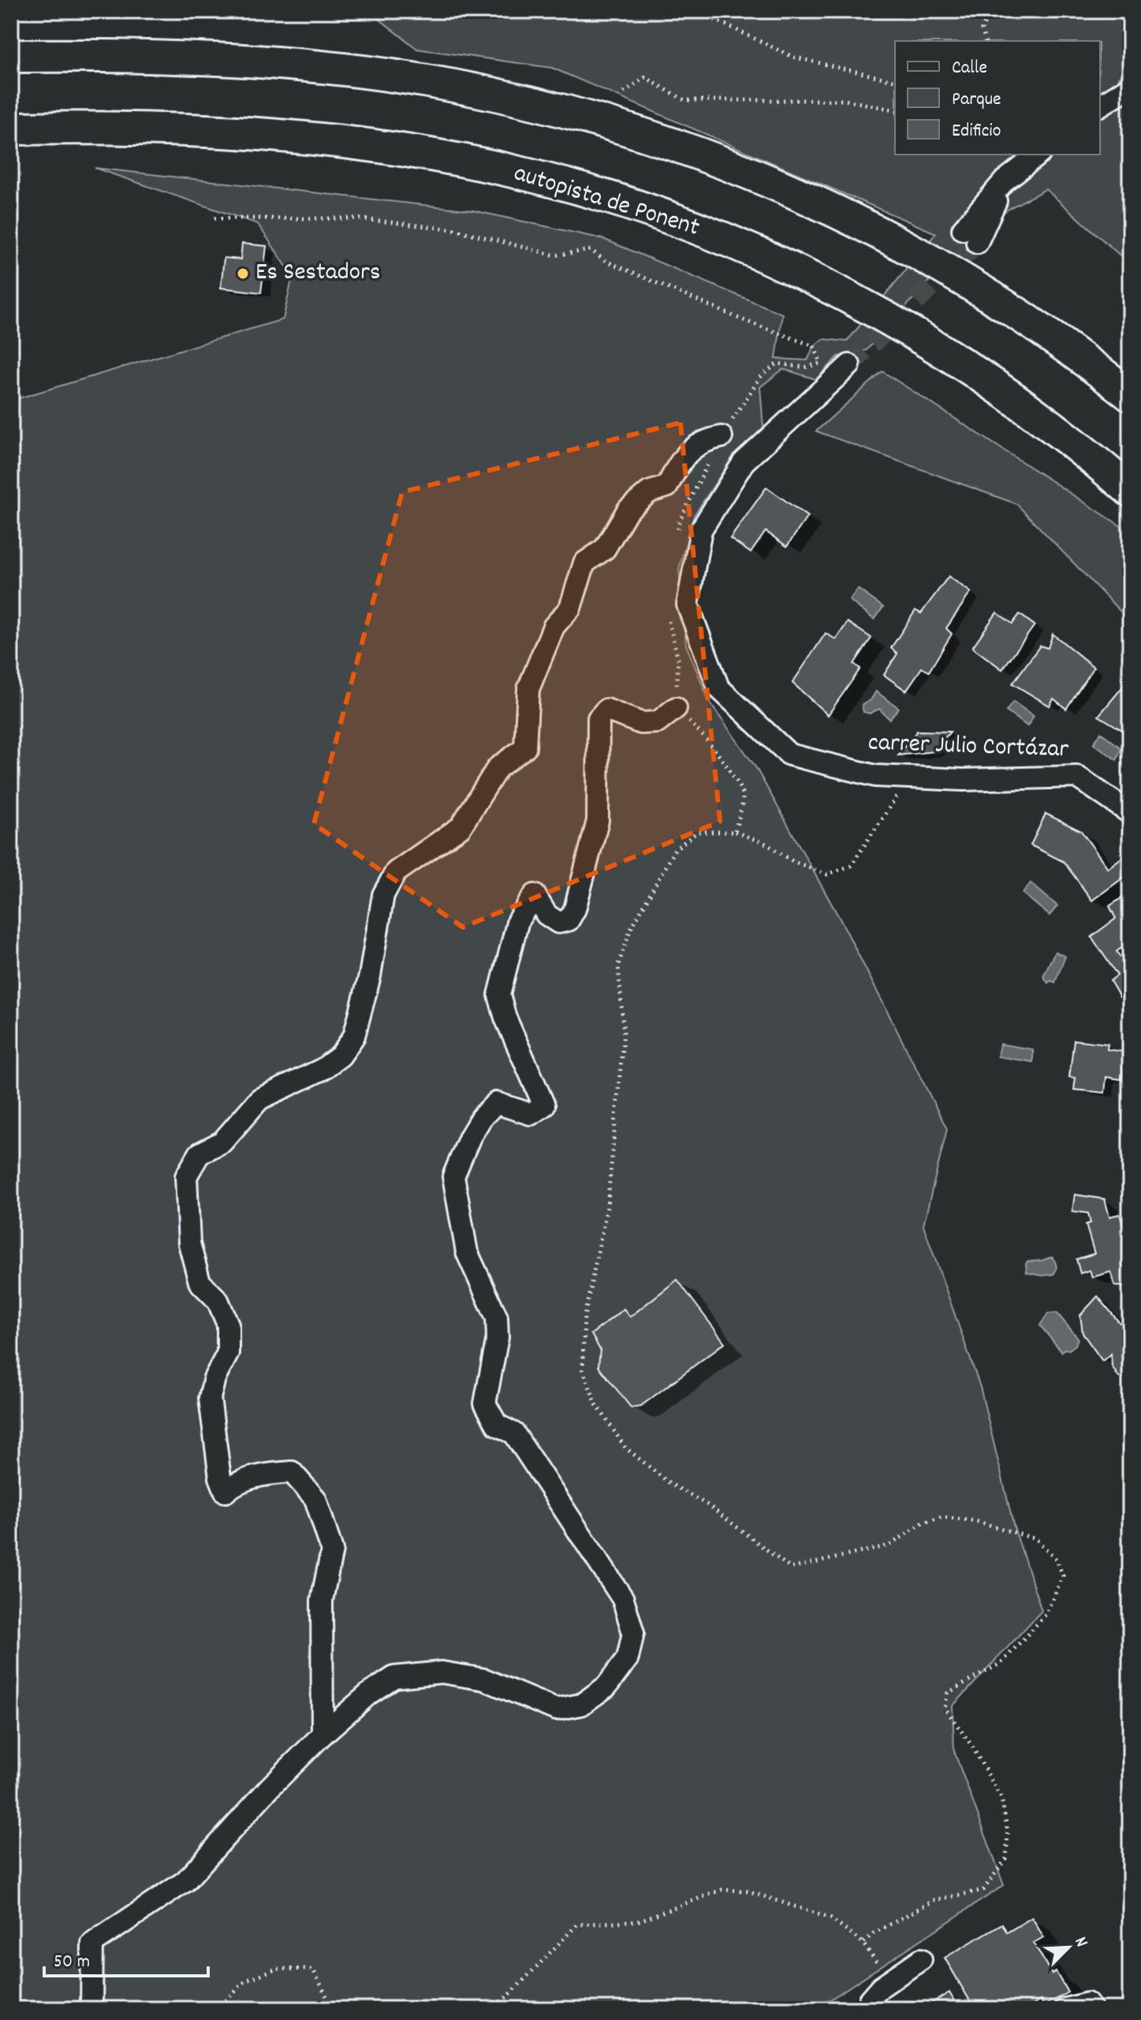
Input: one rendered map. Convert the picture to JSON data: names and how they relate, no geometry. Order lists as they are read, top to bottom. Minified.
{"streets":{"highway":["autopista de Ponent"],"street":["carrer Julio Cortázar"]},"places":["Es Sestadors"],"legend":["Calle","Parque","Edificio"],"scale_bar":"50 m","north":"top right"}
